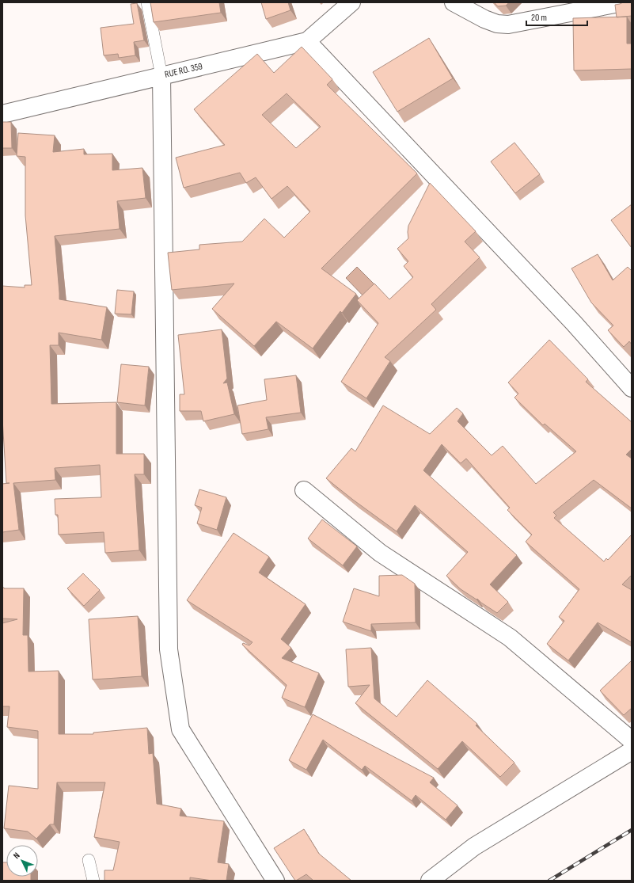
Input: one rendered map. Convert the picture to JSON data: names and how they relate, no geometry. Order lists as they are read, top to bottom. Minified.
{"streets":{"street":["RUE RO. 359"]},"scale_bar":"20 m","north":"top left"}
